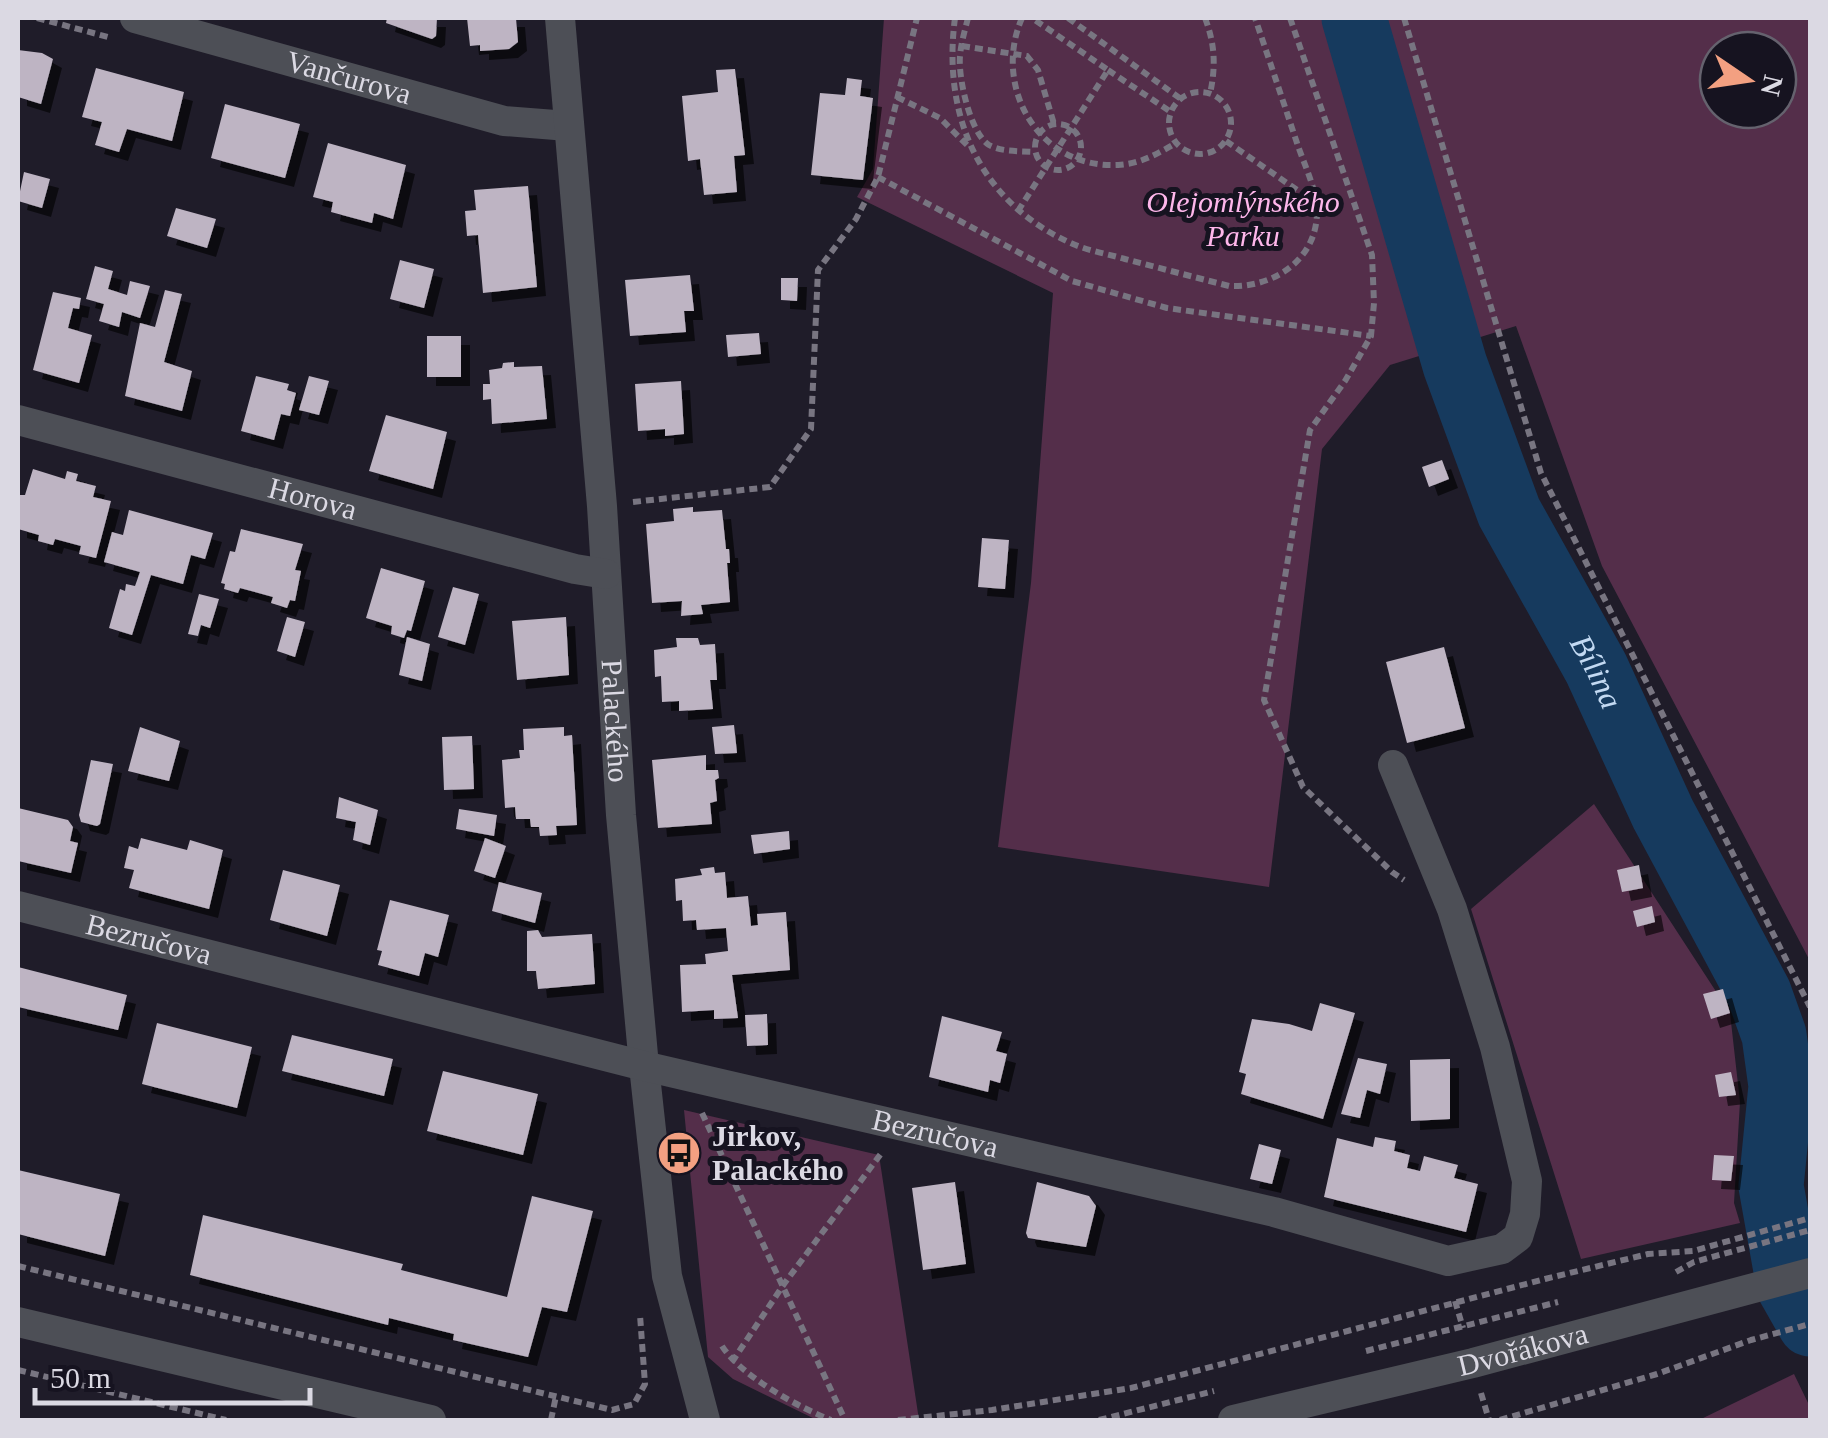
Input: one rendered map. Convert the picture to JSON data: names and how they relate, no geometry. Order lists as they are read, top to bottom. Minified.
{"streets":{"street":["Vančurova","Horova","Palackého","Bezručova","Dvořákova"]},"crossings":[["Vančurova","Palackého"],["Horova","Palackého"],["Palackého","Bezručova"]],"water":["Bílina"],"parks":["Olejomlýnského Parku"],"places":{"bus stop":["Jirkov, Palackého"]},"scale_bar":"50 m","north":"right"}
